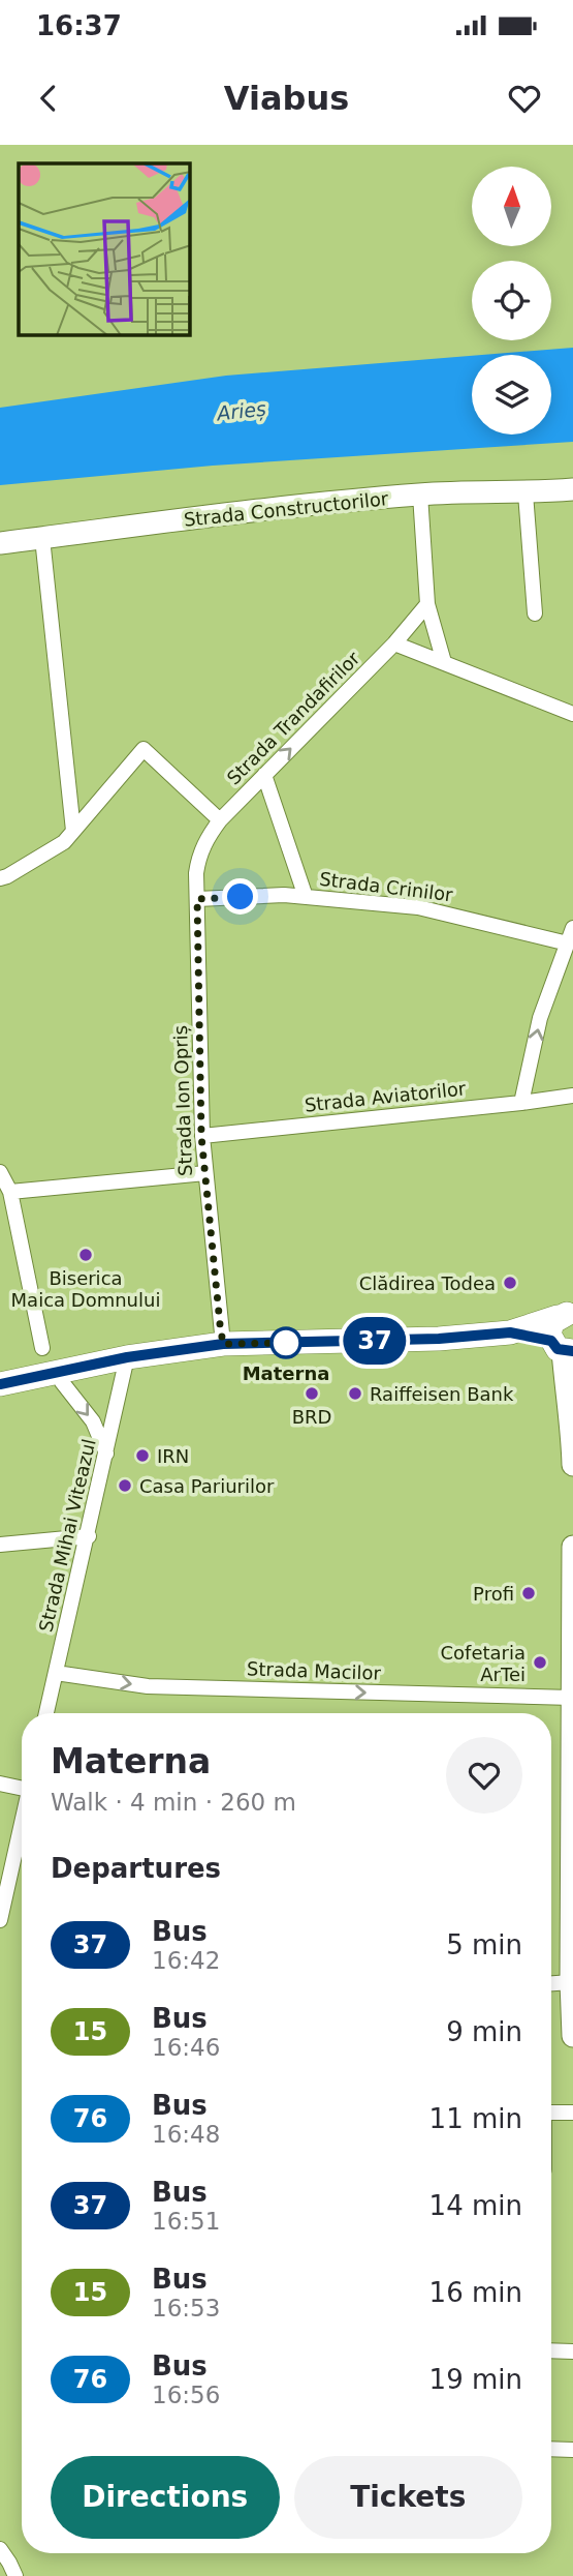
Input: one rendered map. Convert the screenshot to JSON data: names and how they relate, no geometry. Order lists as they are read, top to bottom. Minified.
{"streets":{"street":["Strada Constructorilor","Strada Trandafirilor","Strada Crinilor","Strada Aviatorilor","Strada Ion Opriș","Strada Mihai Viteazul","Strada Macilor"]},"crossings":[["Strada Trandafirilor","Strada Crinilor"],["Strada Trandafirilor","Strada Ion Opriș"],["Strada Crinilor","Strada Ion Opriș"],["Strada Aviatorilor","Strada Ion Opriș"],["Strada Mihai Viteazul","Strada Macilor"]],"one_way":["Strada Trandafirilor","Strada Macilor"],"water":["Arieș"],"places":["Biserica Maica Domnului","Clădirea Todea","Materna","BRD","Raiffeisen Bank","IRN","Casa Pariurilor","Profi","Cofetaria ArTei"],"lines":["bus line 37"],"north":"top","page":{"status":"16:37","header":"Viabus","on_map":"37","heading":[["Materna","Walk · 4 min · 260 m"],"Departures"],"list":[{"mark":"37","name":"Bus","note":"16:42","value":"5 min"},{"mark":"15","name":"Bus","note":"16:46","value":"9 min"},{"mark":"76","name":"Bus","note":"16:48","value":"11 min"},{"mark":"37","name":"Bus","note":"16:51","value":"14 min"},{"mark":"15","name":"Bus","note":"16:53","value":"16 min"},{"mark":"76","name":"Bus","note":"16:56","value":"19 min"}],"buttons":["Directions","Tickets"]}}
